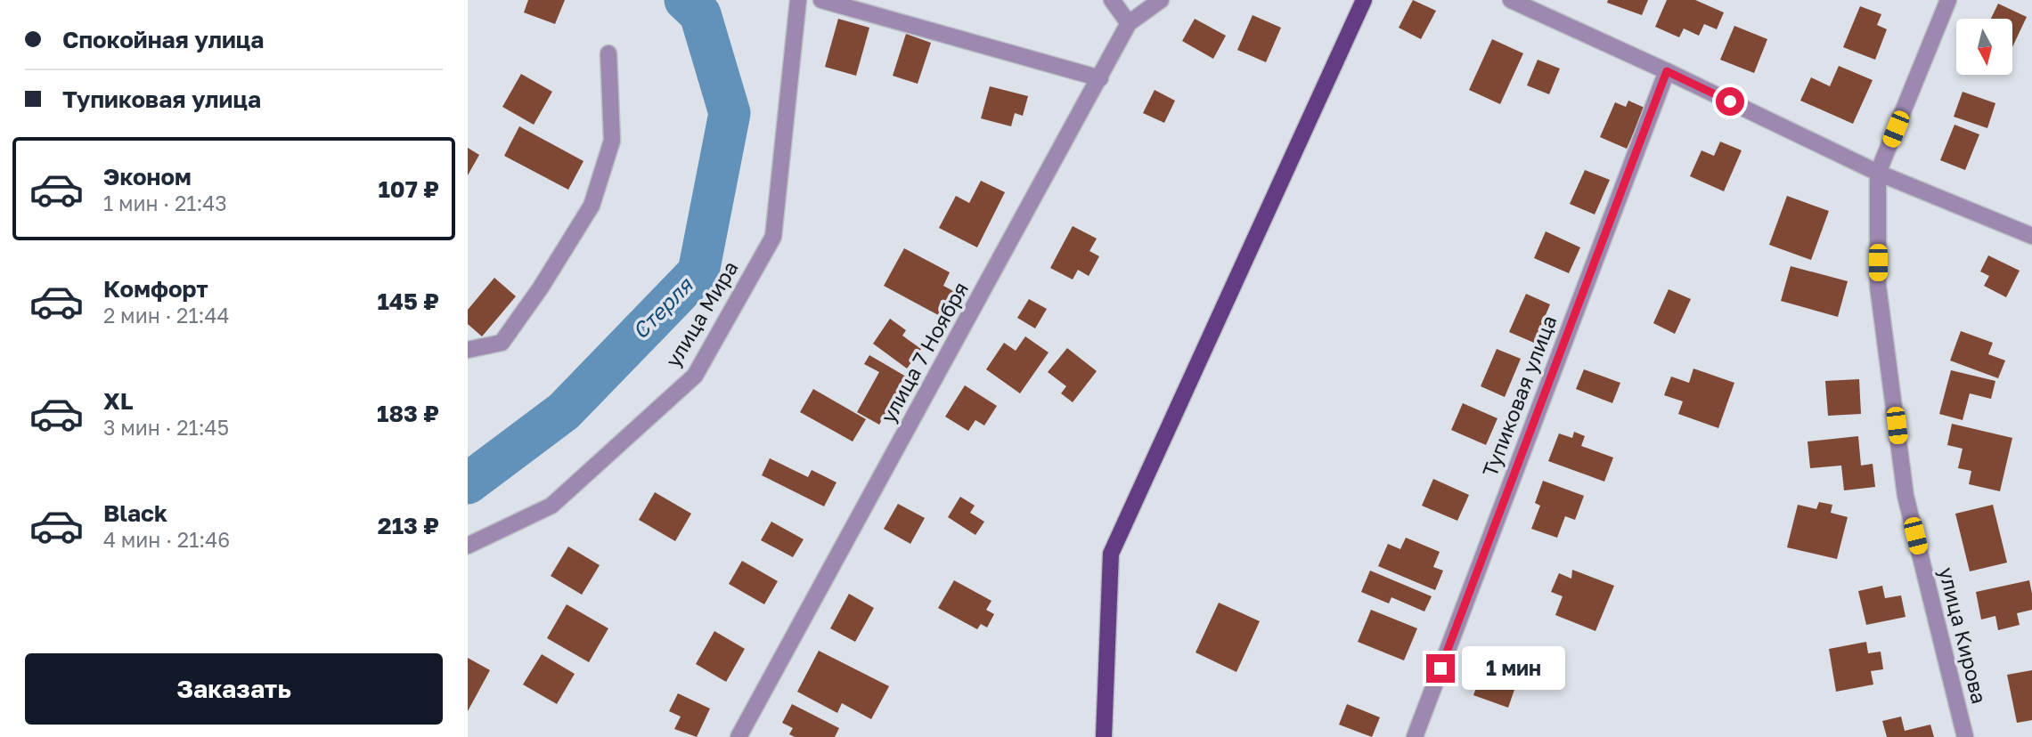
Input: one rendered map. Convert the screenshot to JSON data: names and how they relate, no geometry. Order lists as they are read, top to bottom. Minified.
{"streets":{"street":["улица Мира","улица 7 Ноября","Тупиковая улица","улица Кирова"]},"water":["Стерля"],"north":"bottom","page":{"banner":["Спокойная улица","Тупиковая улица"],"list":[{"name":"Эконом","note":"1 мин · 21:43","value":"107 ₽"},{"name":"Комфорт","note":"2 мин · 21:44","value":"145 ₽"},{"name":"XL","note":"3 мин · 21:45","value":"183 ₽"},{"name":"Black","note":"4 мин · 21:46","value":"213 ₽"}],"buttons":"Заказать","bubble":"1 мин"}}
